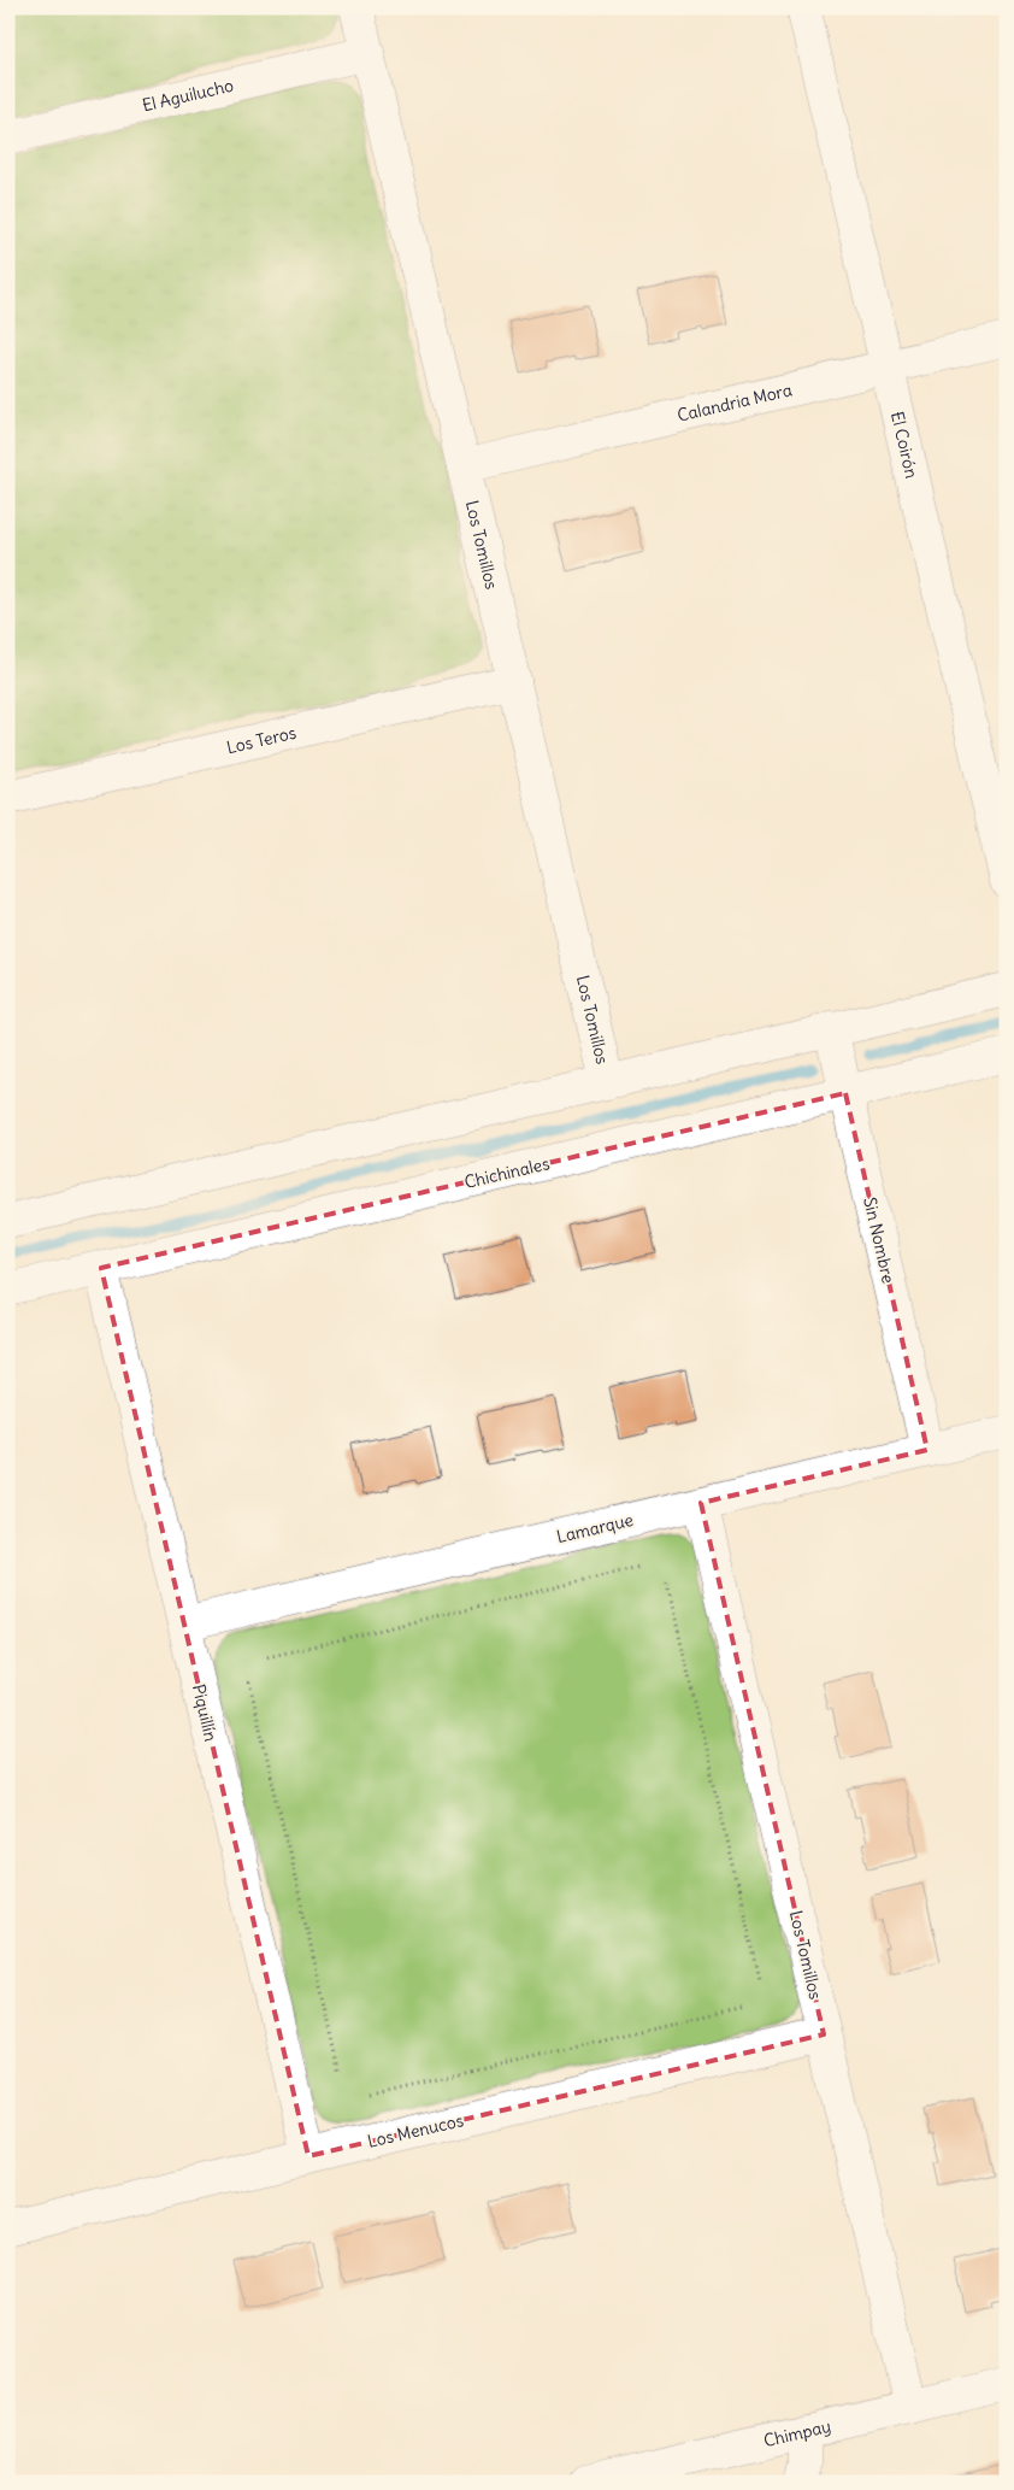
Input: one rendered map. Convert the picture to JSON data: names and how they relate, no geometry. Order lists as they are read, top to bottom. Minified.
{"streets":{"street":["El Aguilucho","Calandria Mora","El Coirón","Los Tomillos","Los Teros","Chichinales","Sin Nombre","Lamarque","Piquillín","Los Menucos","Chimpay"]},"crossings":[["El Aguilucho","Los Tomillos"],["Calandria Mora","El Coirón"],["Calandria Mora","Los Tomillos"],["Los Tomillos","Los Teros"],["Los Tomillos","Lamarque"],["Los Tomillos","Los Menucos"],["Los Tomillos","Chimpay"],["Chichinales","Sin Nombre"],["Chichinales","Piquillín"],["Sin Nombre","Lamarque"],["Lamarque","Piquillín"],["Piquillín","Los Menucos"]]}
